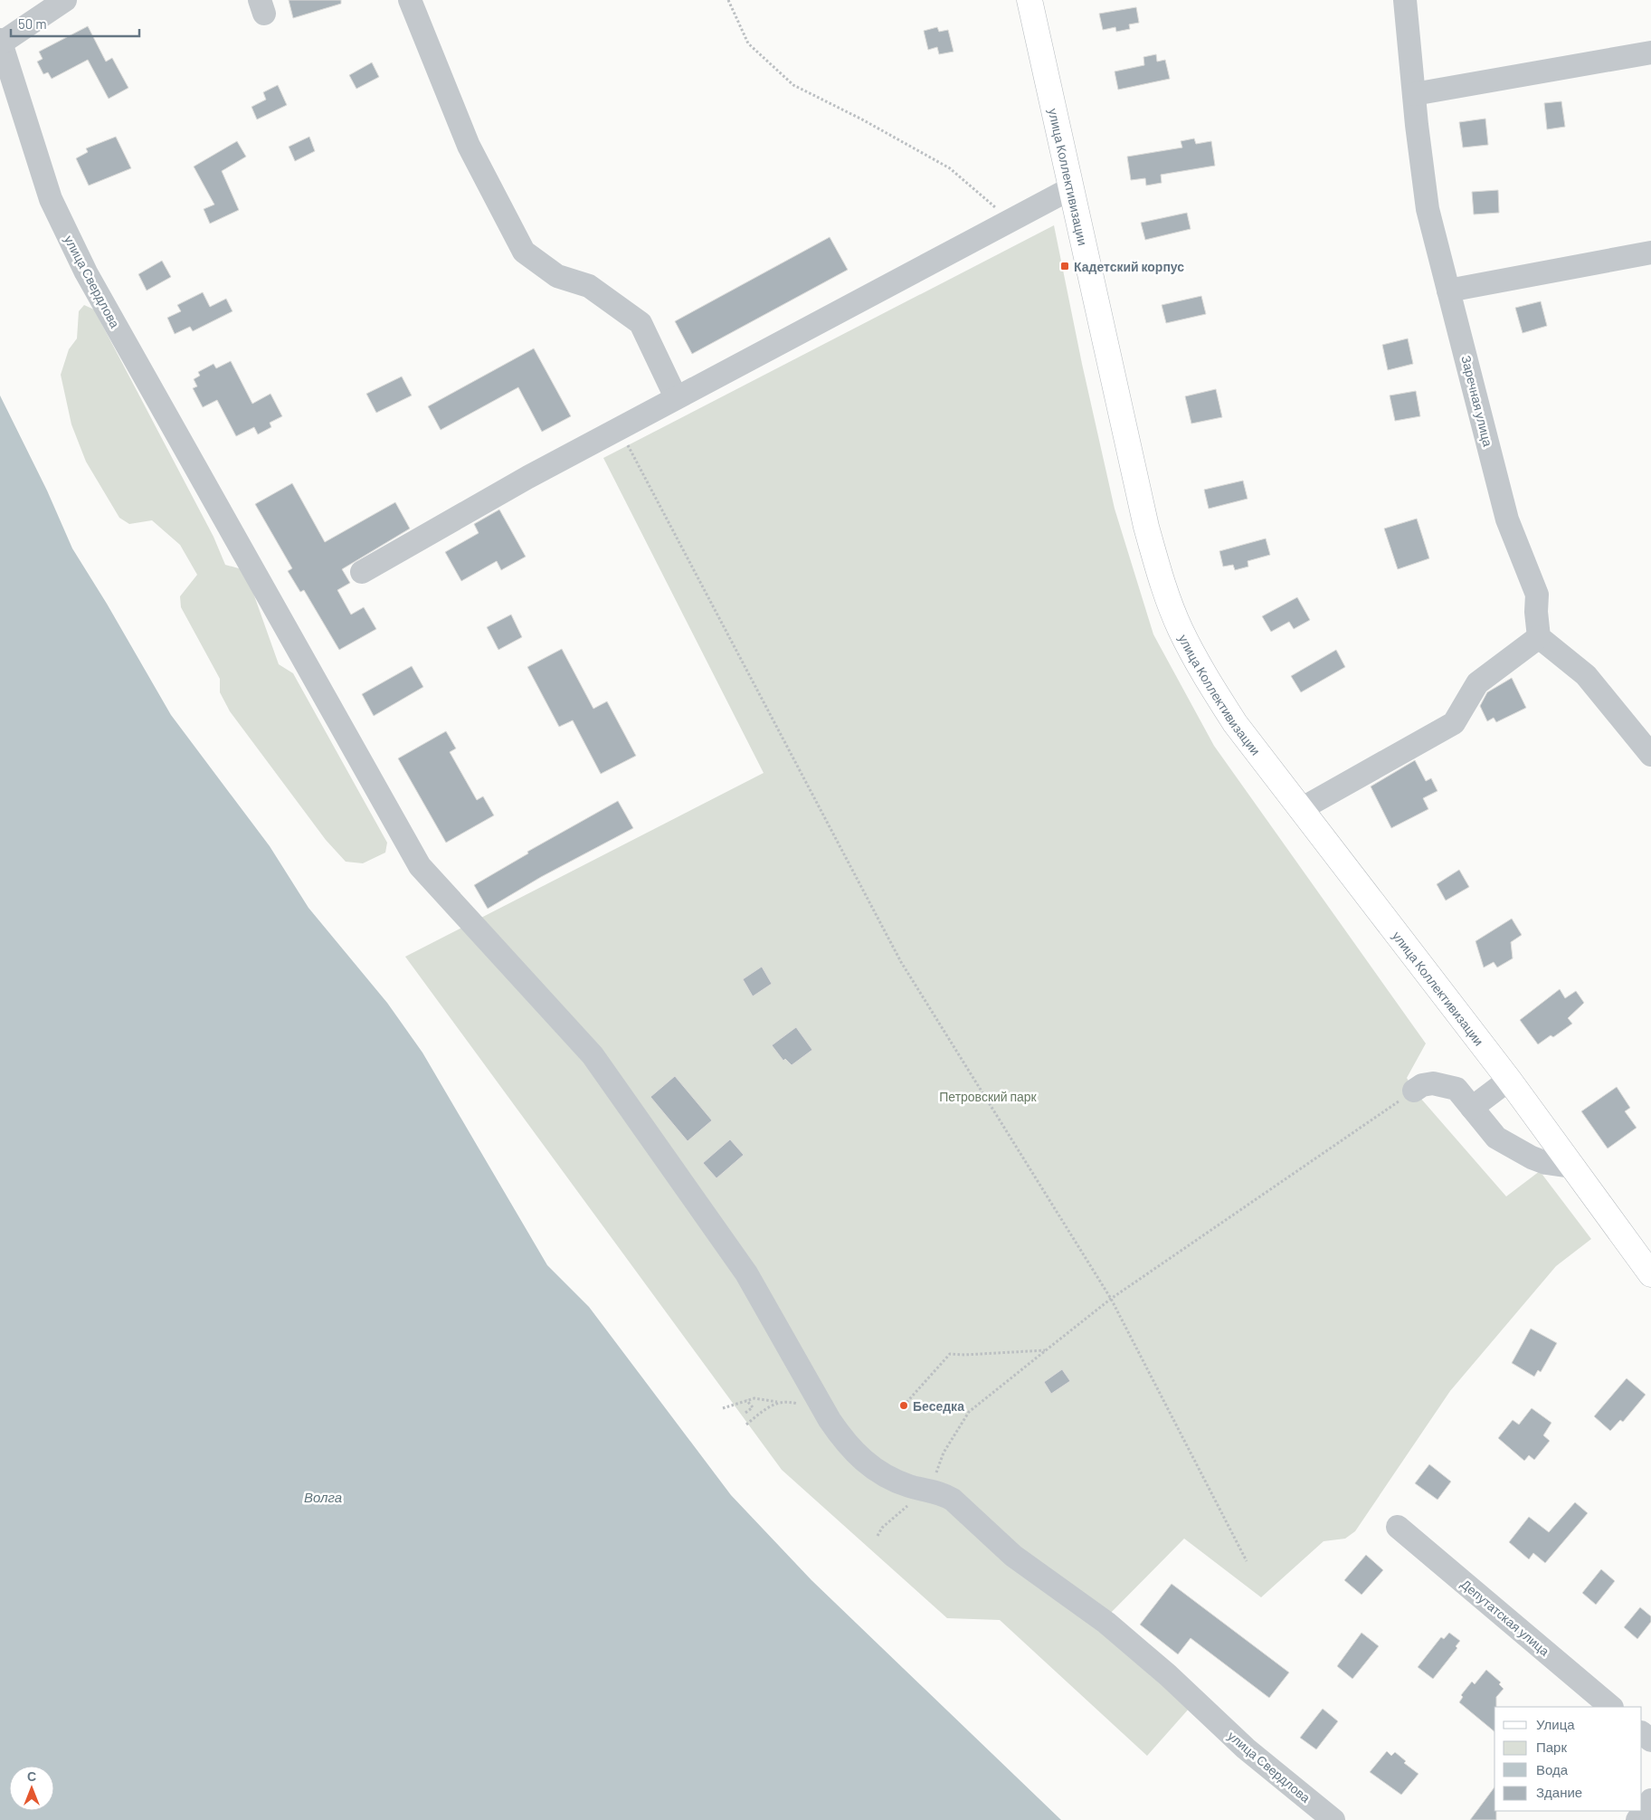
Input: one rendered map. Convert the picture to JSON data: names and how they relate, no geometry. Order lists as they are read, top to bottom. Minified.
{"streets":{"main road":["улица Коллективизации"],"street":["улица Свердлова","Заречная улица","Депутатская улица"]},"water":["Волга"],"parks":["Петровский парк"],"places":{"transit":["Кадетский корпус"],"other":["Беседка"]},"legend":["Улица","Парк","Вода","Здание"],"scale_bar":"50 m","north":"top"}
